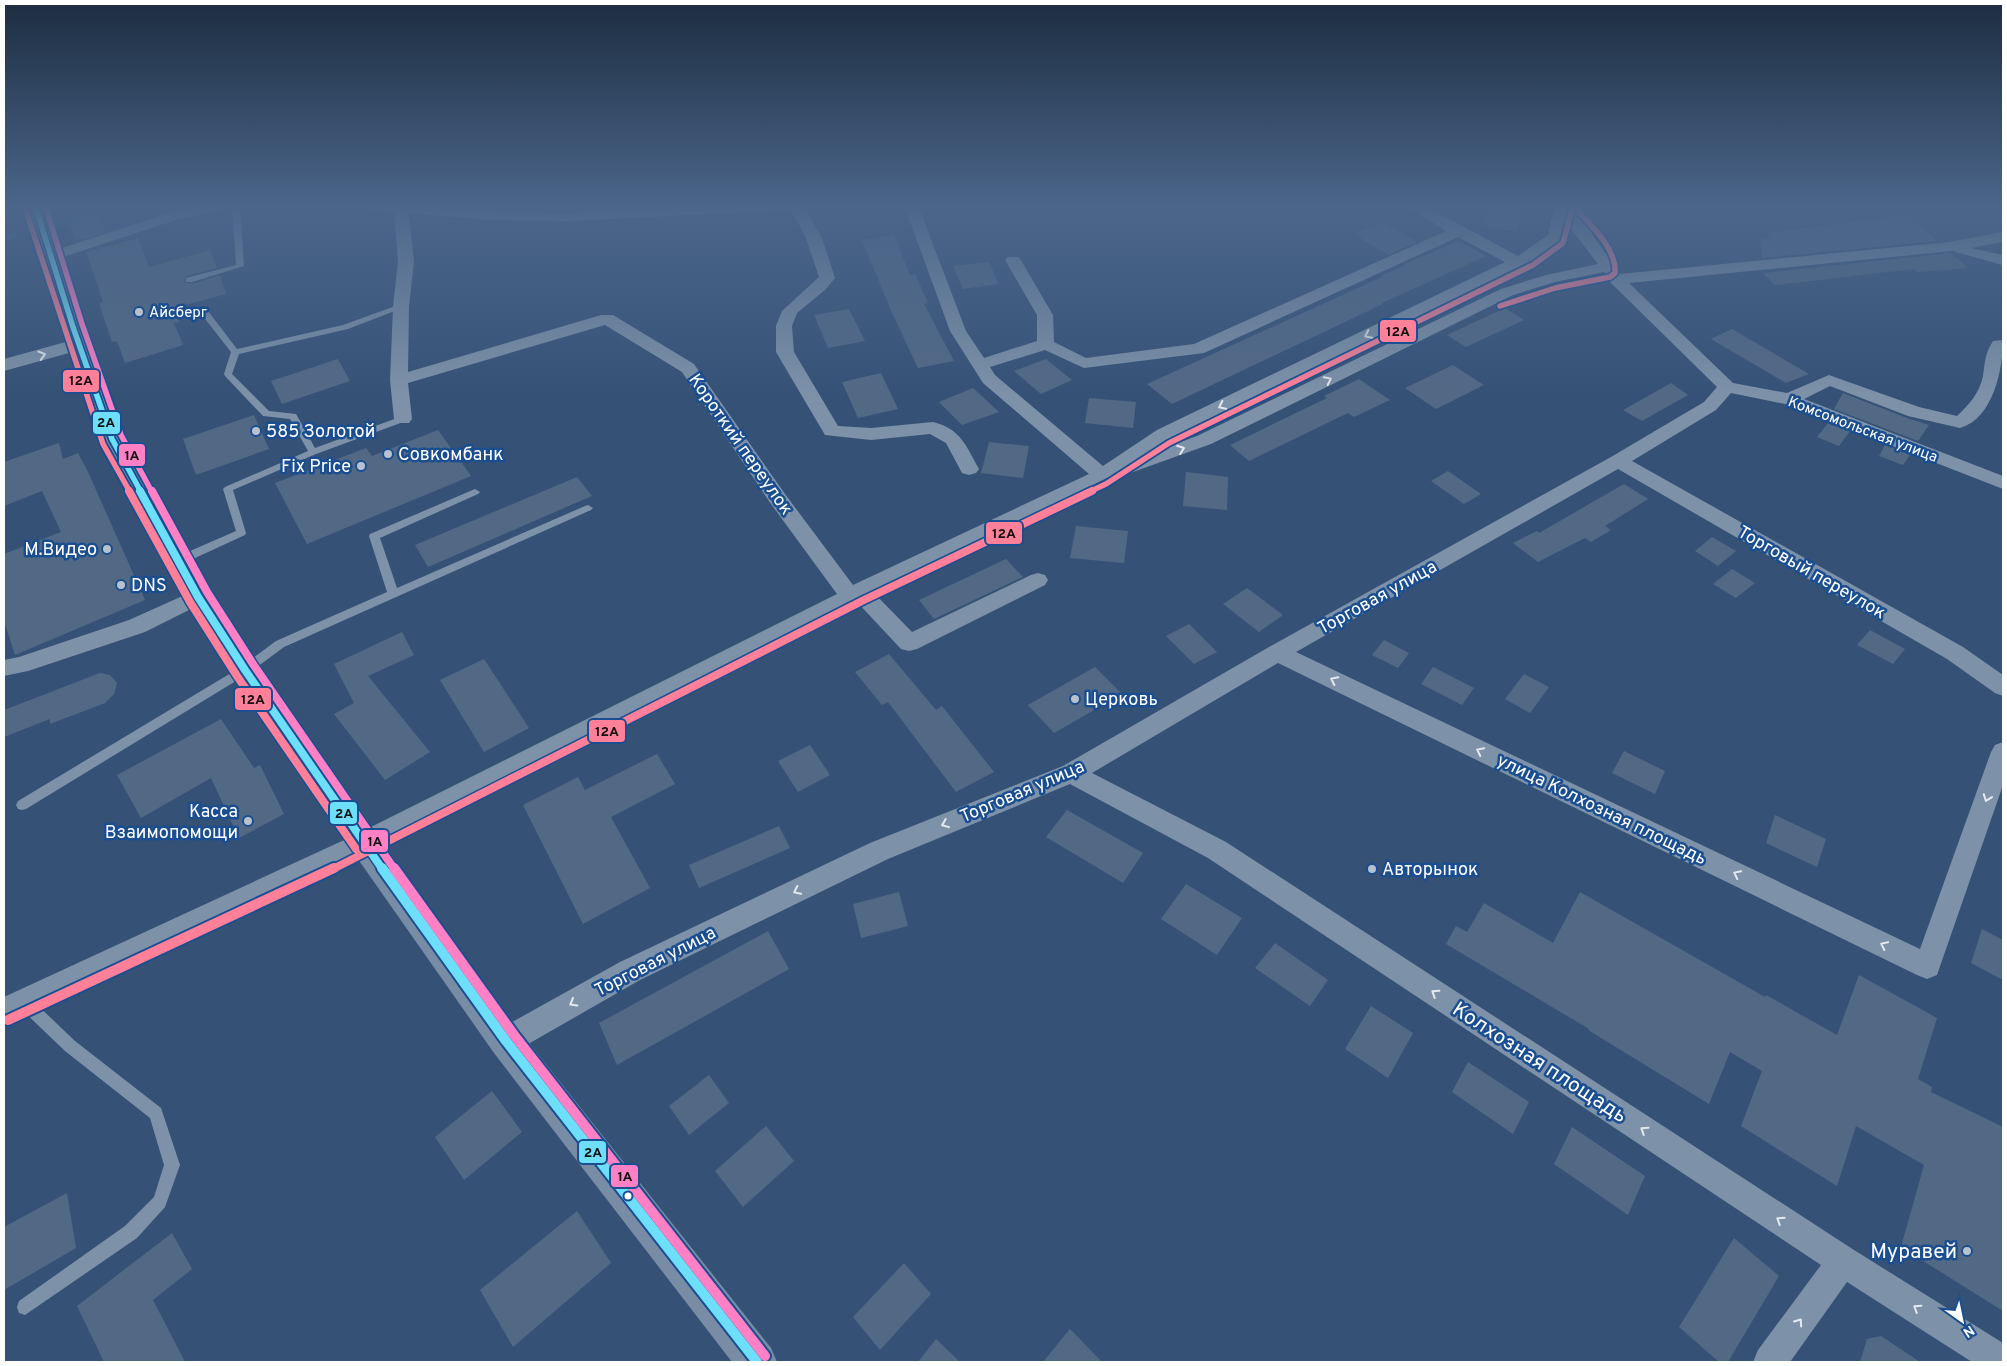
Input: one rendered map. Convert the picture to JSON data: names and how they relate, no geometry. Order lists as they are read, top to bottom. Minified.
{"streets":{"street":["Комсомольская улица","Короткий переулок","Торговый переулок","Торговая улица","улица Колхозная площадь","Колхозная площадь"]},"crossings":[["Комсомольская улица","Торговая улица"],["Торговый переулок","Торговая улица"],["Торговая улица","улица Колхозная площадь"],["Торговая улица","Колхозная площадь"]],"one_way":["Торговая улица","Колхозная площадь"],"places":["Айсберг","585 Золотой","Совкомбанк","Fix Price","М.Видео","DNS","Церковь","Касса Взаимопомощи","Авторынок","Муравей"],"lines":["transit line 2А","transit line 12А","transit line 1А"],"north":"bottom right"}
